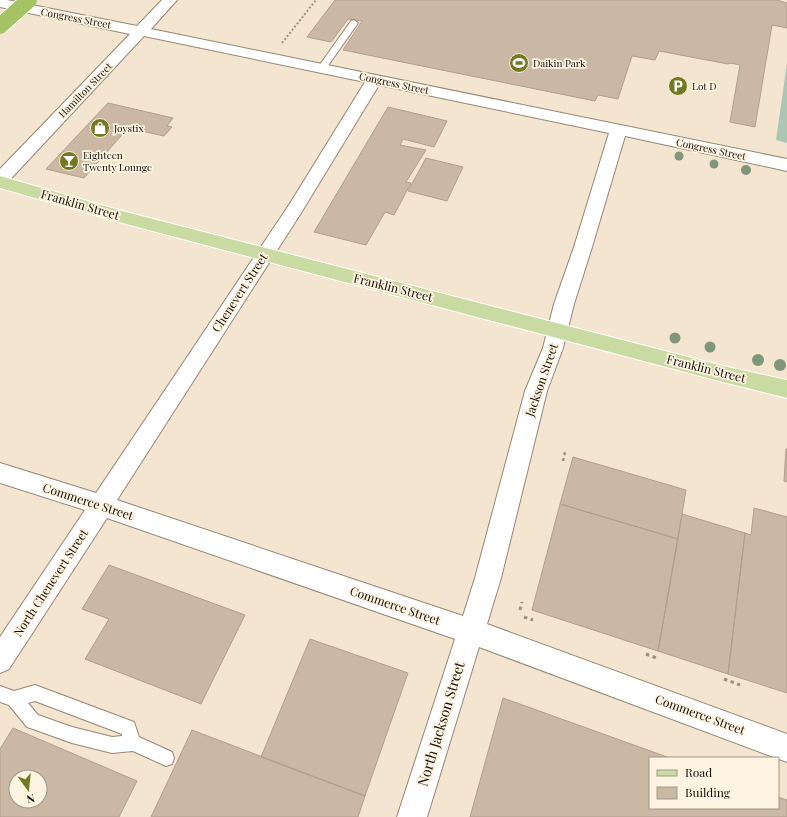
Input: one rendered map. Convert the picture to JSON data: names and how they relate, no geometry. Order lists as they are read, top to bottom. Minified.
{"streets":{"main road":["Franklin Street"],"street":["Congress Street","Hamilton Street","Chenevert Street","Jackson Street","Commerce Street","North Chenevert Street","North Jackson Street"]},"crossings":[["Congress Street","Hamilton Street"],["Congress Street","Chenevert Street"],["Congress Street","Jackson Street"],["Hamilton Street","Franklin Street"],["Franklin Street","Chenevert Street"],["Franklin Street","Jackson Street"],["Chenevert Street","Commerce Street"],["Chenevert Street","North Chenevert Street"],["Jackson Street","Commerce Street"],["Jackson Street","North Jackson Street"],["Commerce Street","North Chenevert Street"],["Commerce Street","North Jackson Street"]],"places":{"sports":["Daikin Park"],"parking":["Lot D"],"shop":["Joystix"],"bar":["Eighteen Twenty Lounge"]},"legend":["Road","Building"],"north":"bottom"}
